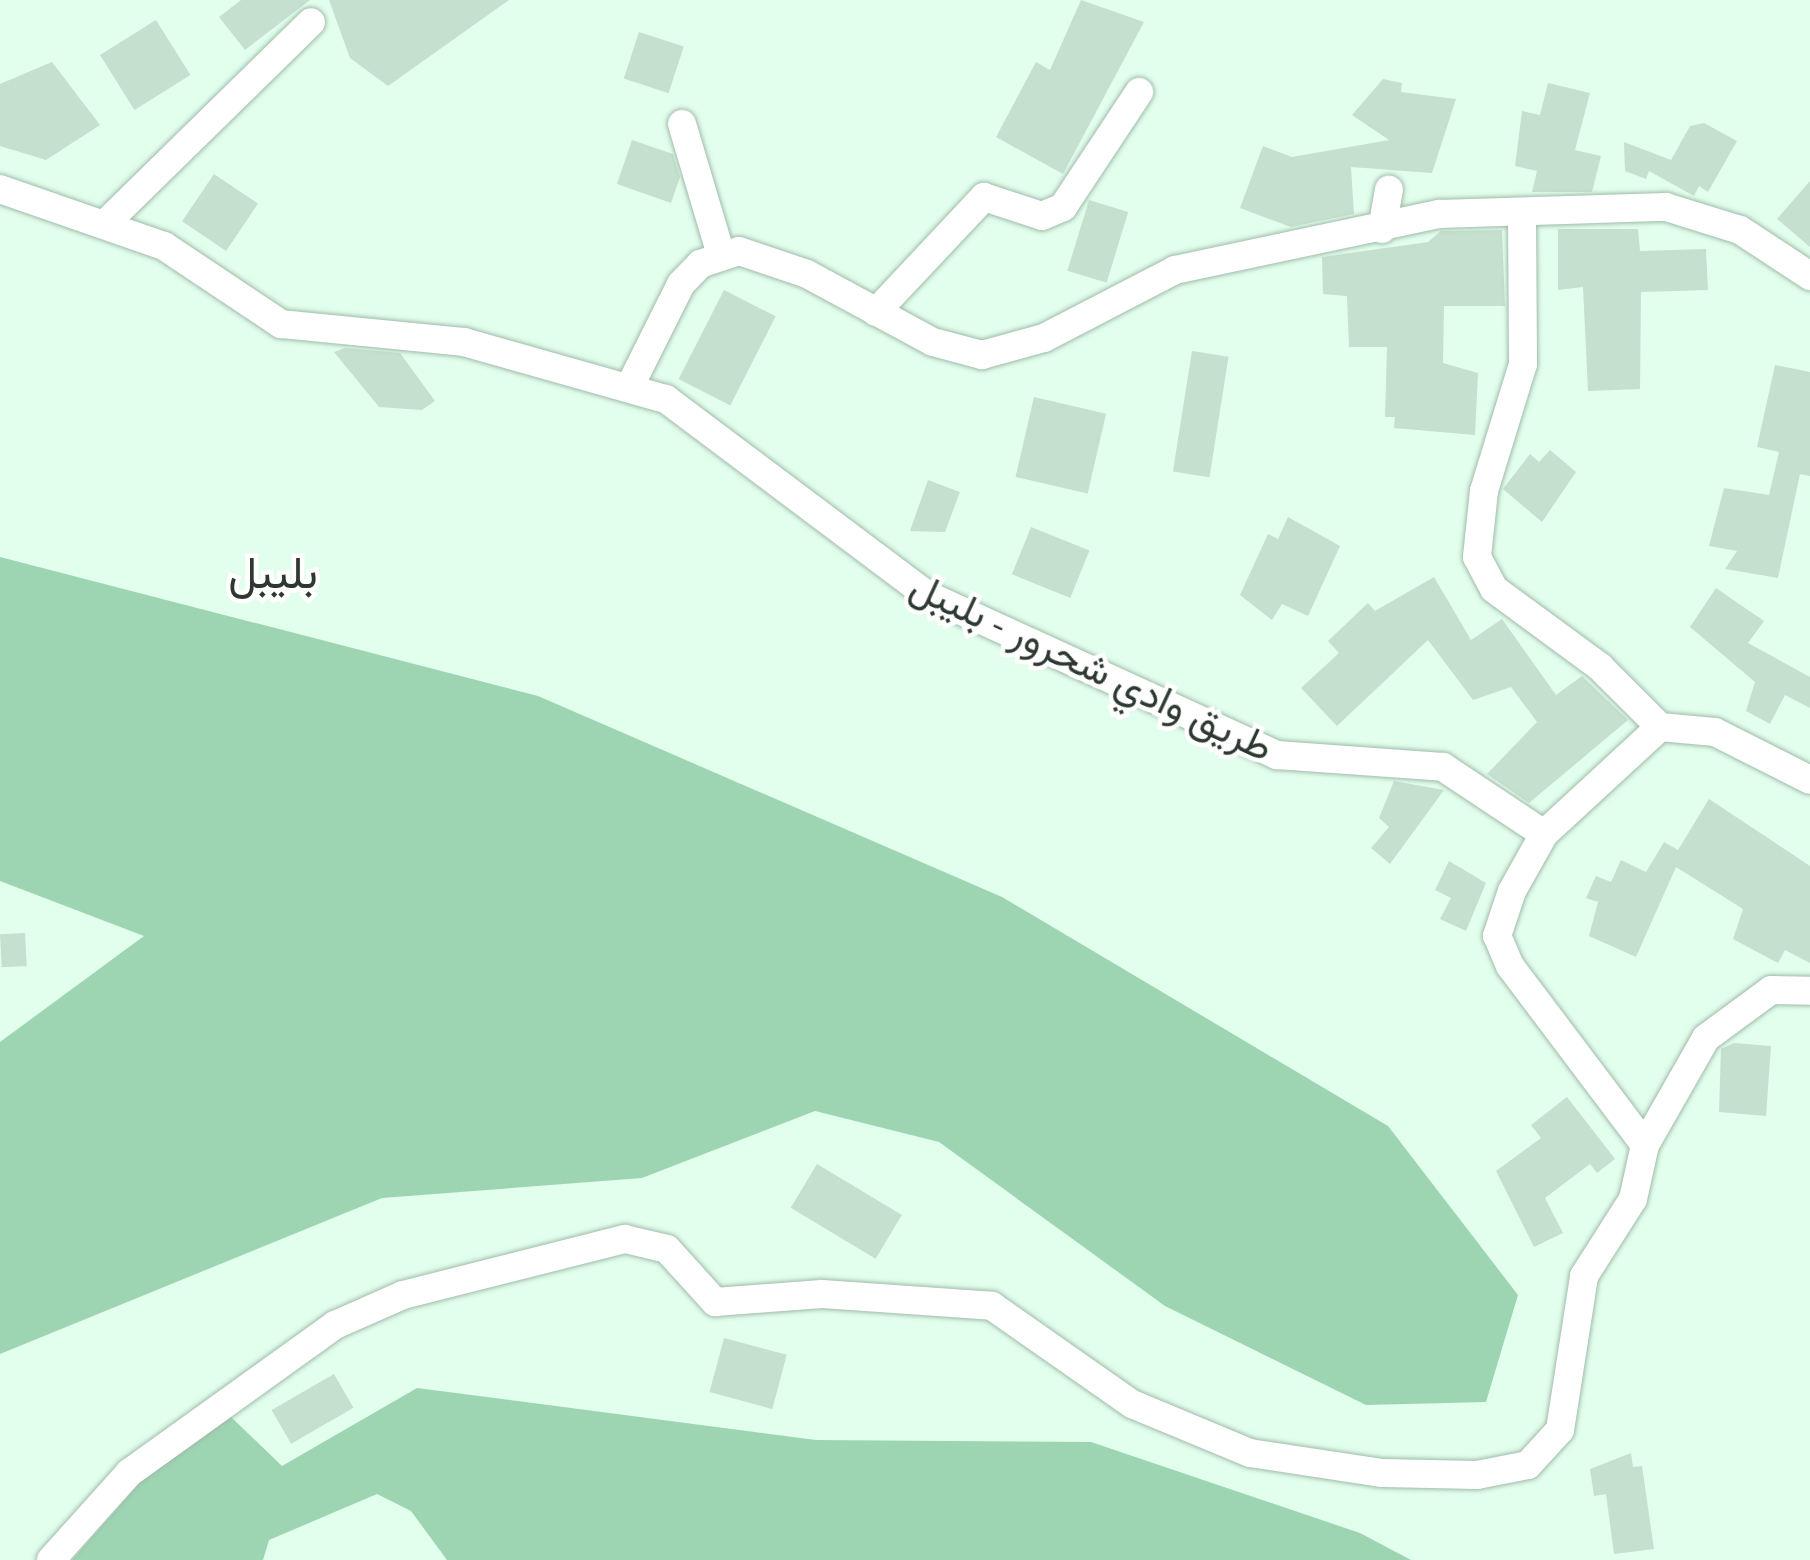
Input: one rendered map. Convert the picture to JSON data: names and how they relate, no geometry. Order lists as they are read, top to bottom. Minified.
{"streets":{"street":["طريق وادي شحرور - بليبل"]},"districts":["بليبل"]}
